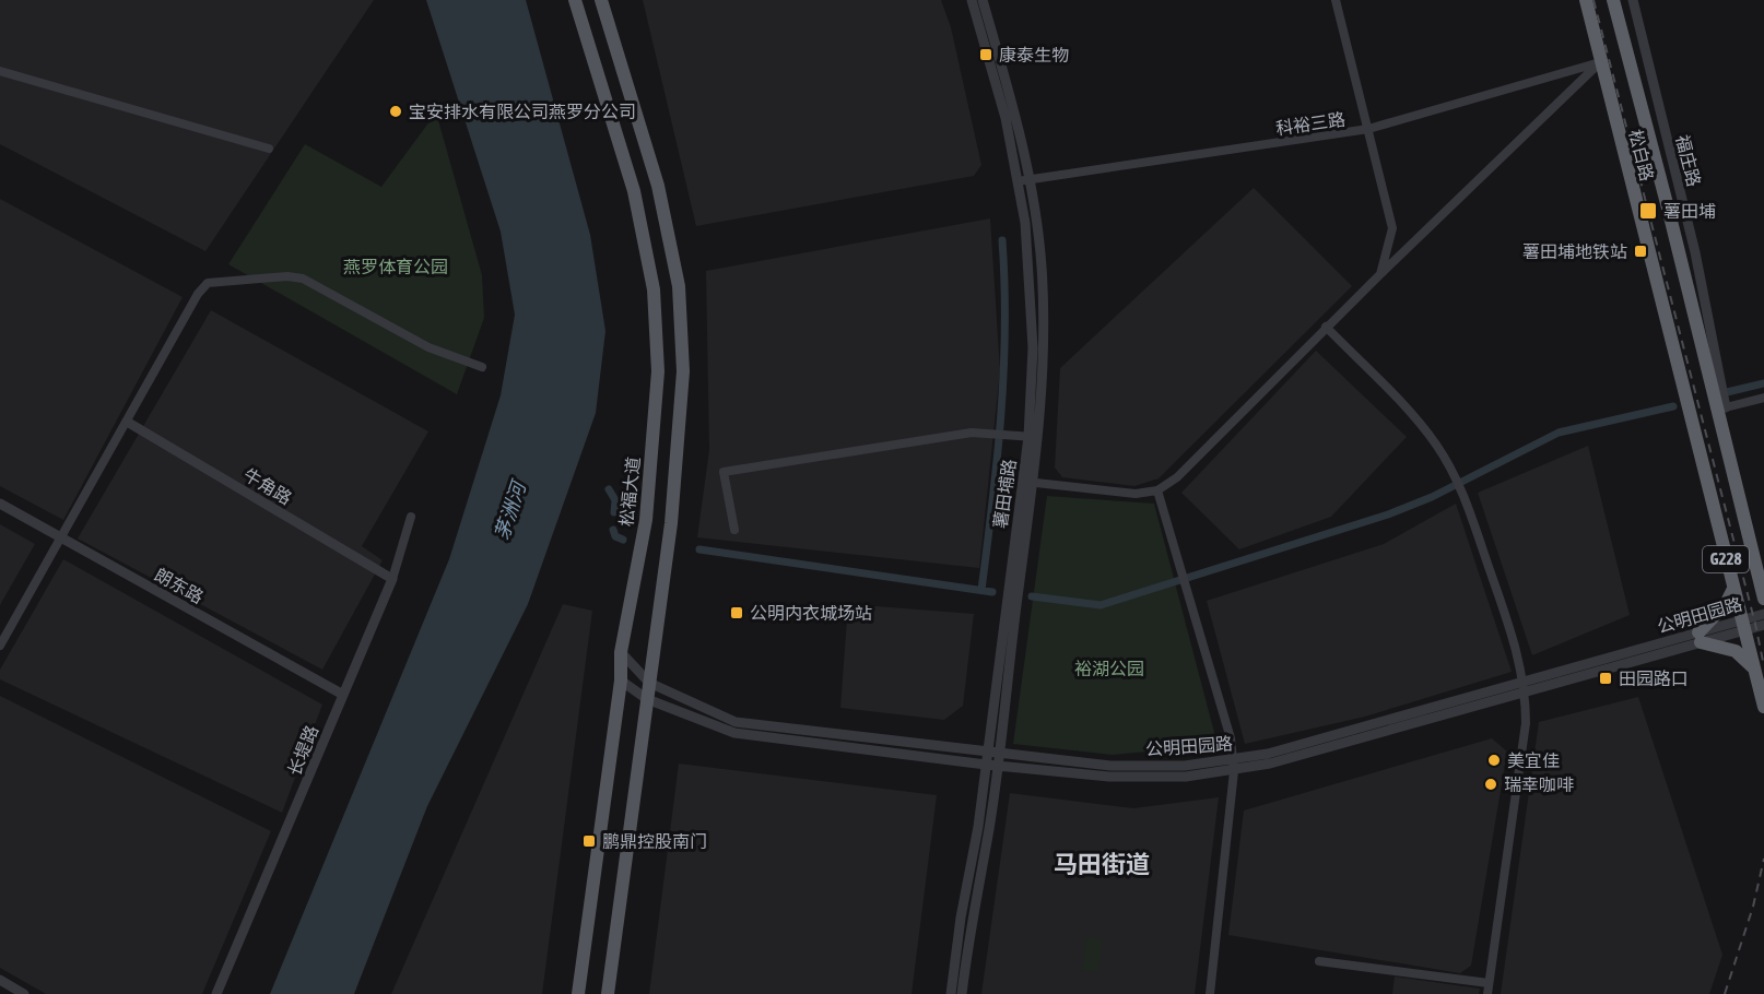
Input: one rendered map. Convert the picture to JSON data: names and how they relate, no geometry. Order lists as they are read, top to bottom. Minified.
{"streets":{"highway":["松白路","G228"],"main road":["松福大道"],"street":["科裕三路","福庄路","牛角路","薯田埔路","朗东路","公明田园路","长堤路"]},"crossings":[["科裕三路","松白路"],["科裕三路","薯田埔路"],["松白路","福庄路"],["松白路","G228"],["福庄路","G228"],["牛角路","长堤路"],["松福大道","公明田园路"],["薯田埔路","公明田园路"],["G228","公明田园路"],["朗东路","长堤路"]],"districts":["马田街道"],"water":["茅洲河"],"parks":["燕罗体育公园","裕湖公园"],"places":{"transit":["康泰生物","薯田埔","薯田埔地铁站","公明内衣城场站","田园路口","鹏鼎控股南门"],"other":["宝安排水有限公司燕罗分公司","美宜佳","瑞幸咖啡"]}}
